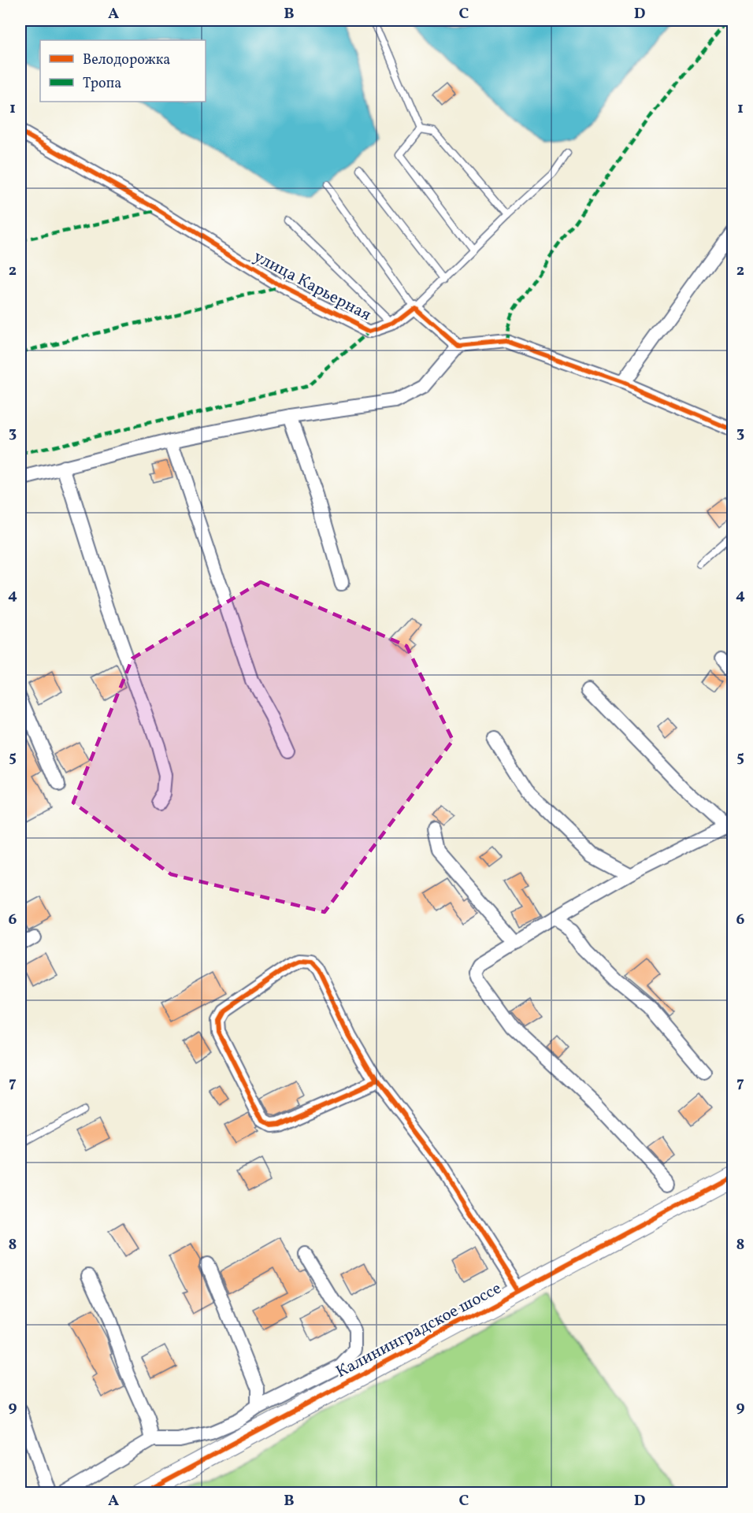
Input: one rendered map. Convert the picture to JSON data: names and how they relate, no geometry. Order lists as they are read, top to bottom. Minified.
{"streets":{"main road":["Калининградское шоссе"],"street":["улица Карьерная"]},"legend":["Велодорожка","Тропа"],"grid":{"columns":["A","B","C","D"],"rows":["1","2","3","4","5","6","7","8","9"]}}
